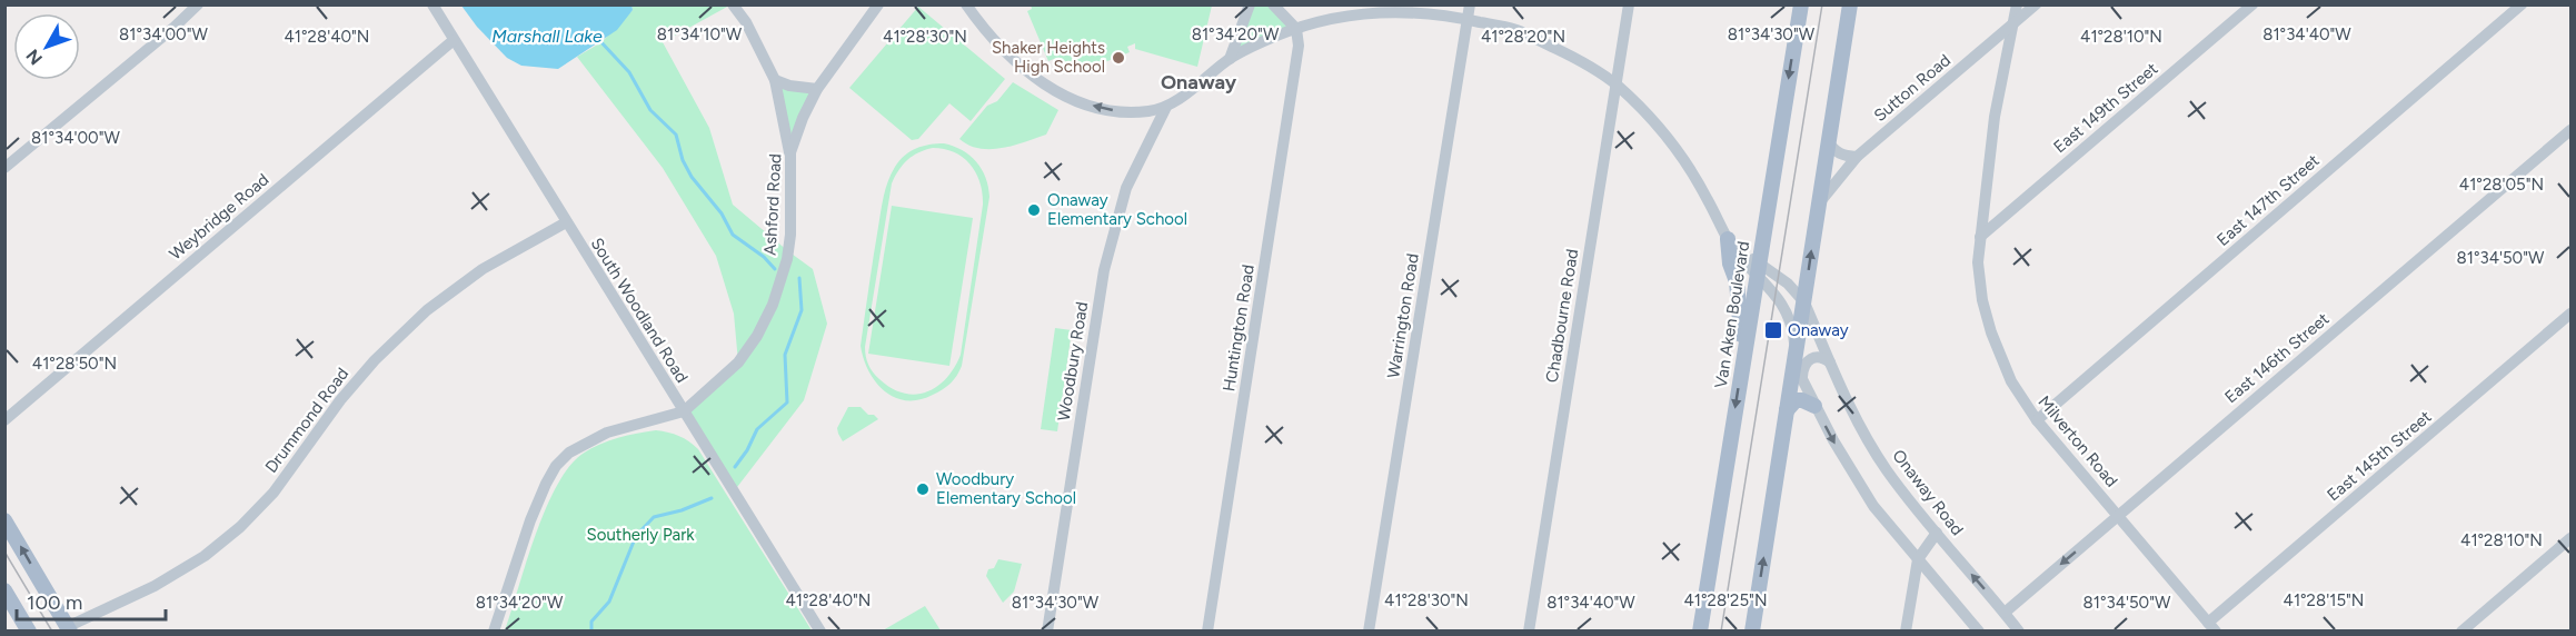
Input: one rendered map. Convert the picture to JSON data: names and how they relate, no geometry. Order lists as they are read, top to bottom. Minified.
{"streets":{"main road":["Van Aken Boulevard"],"street":["Sutton Road","East 149th Street","East 147th Street","Ashford Road","Weybridge Road","South Woodland Road","Warrington Road","Chadbourne Road","Huntington Road","East 146th Street","Woodbury Road","Drummond Road","Milverton Road","East 145th Street","Onaway Road"]},"crossings":[["Sutton Road","Milverton Road"],["East 149th Street","Milverton Road"],["East 147th Street","Milverton Road"],["Ashford Road","South Woodland Road"],["Weybridge Road","South Woodland Road"],["South Woodland Road","Drummond Road"],["Van Aken Boulevard","Onaway Road"],["East 146th Street","Milverton Road"],["East 146th Street","Onaway Road"],["Milverton Road","East 145th Street"]],"districts":["Onaway"],"water":["Marshall Lake"],"parks":["Southerly Park"],"places":{"other":["Shaker Heights High School","Onaway Elementary School","Woodbury Elementary School"],"transit":["Onaway"]},"scale_bar":"100 m","north":"bottom left","coordinates":["81°34'40\"W","81°34'00\"W","81°34'10\"W","81°34'20\"W","81°34'30\"W","41°28'40\"N","41°28'30\"N","41°28'20\"N","41°28'10\"N","41°28'05\"N","81°34'50\"W","41°28'50\"N","41°28'25\"N","41°28'15\"N"]}
